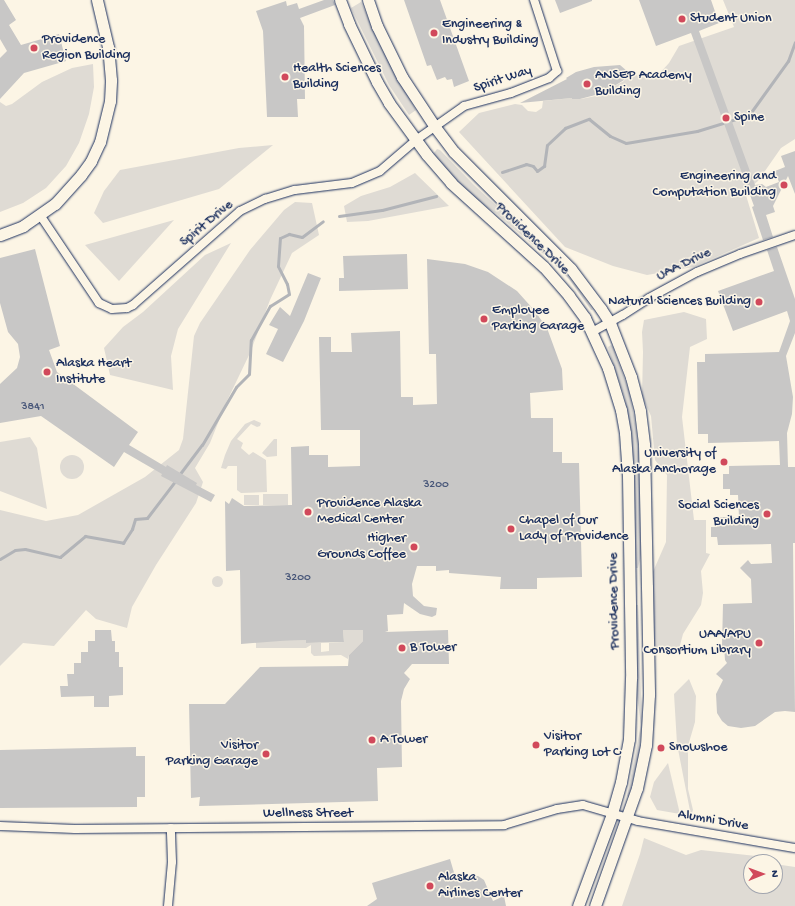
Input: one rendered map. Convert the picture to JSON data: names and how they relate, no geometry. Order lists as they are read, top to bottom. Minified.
{"streets":{"main road":["Providence Drive"],"street":["Spirit Way","Spirit Drive","UAA Drive","Wellness Street","Alumni Drive"]},"crossings":[["Spirit Way","Spirit Drive"],["Spirit Way","Providence Drive"],["Spirit Drive","Providence Drive"],["Providence Drive","UAA Drive"],["Providence Drive","Wellness Street"],["Providence Drive","Alumni Drive"],["Wellness Street","Alumni Drive"]],"places":["Student Union","Engineering & Industry Building","Providence Region Building","Health Sciences Building","ANSEP Academy Building","Spine","Engineering and Computation Building","Natural Sciences Building","Employee Parking Garage","Alaska Heart Institute","University of Alaska Anchorage","Providence Alaska Medical Center","Social Sciences Building","Chapel of Our Lady of Providence","Higher Grounds Coffee","UAA/APU Consortium Library","B Tower","A Tower","Visitor Parking Lot C","Snowshoe","Visitor Parking Garage","Alaska Airlines Center"],"house_numbers":["3841","3200","3200"],"north":"right"}
